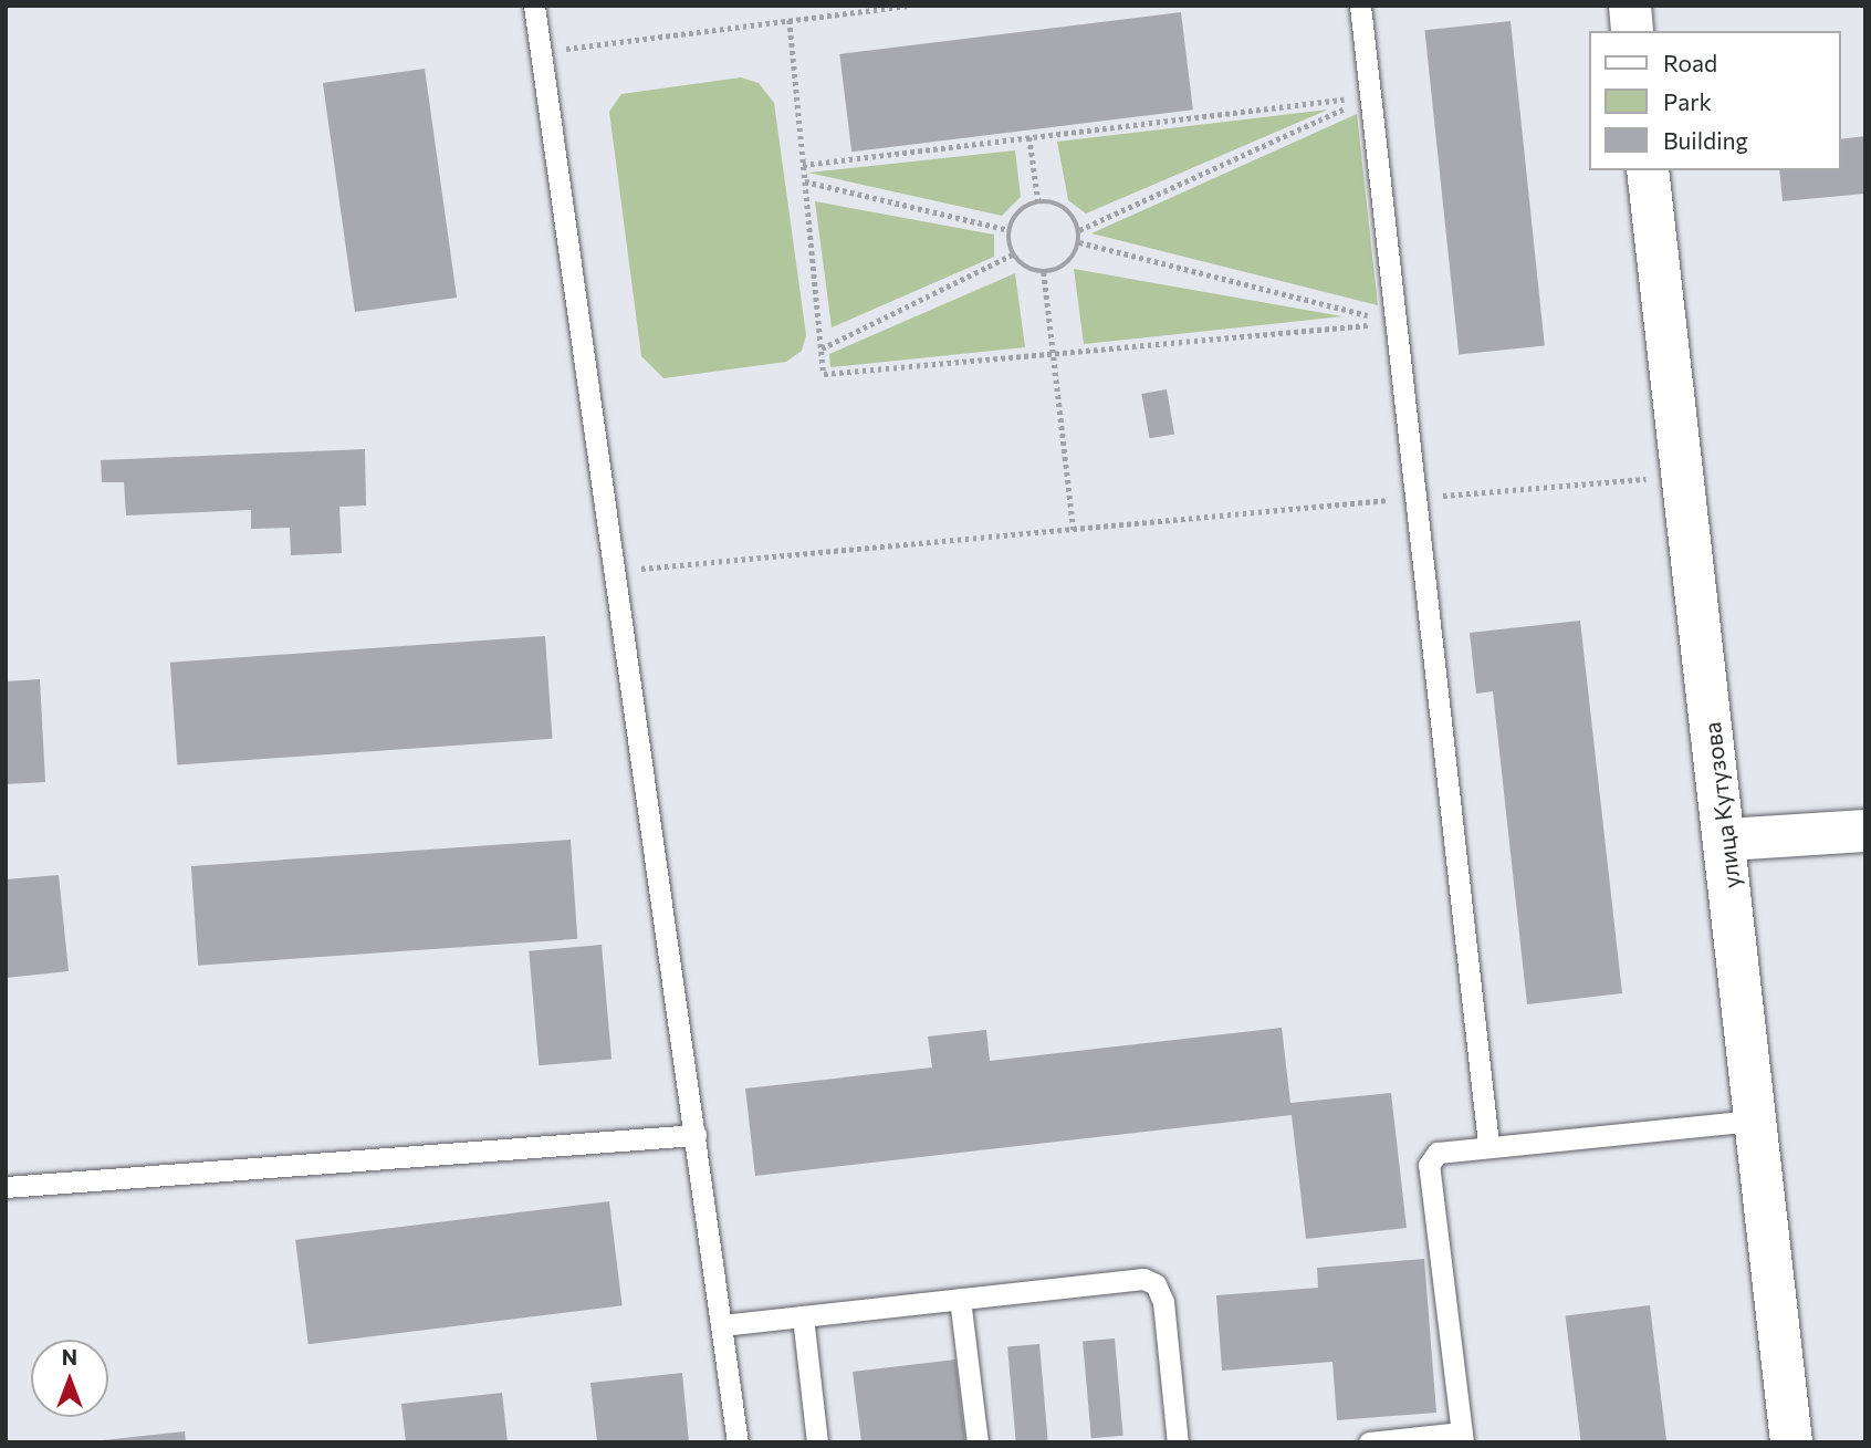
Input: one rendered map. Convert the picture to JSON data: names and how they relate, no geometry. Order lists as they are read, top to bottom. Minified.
{"streets":{"street":["улица Кутузова"]},"legend":["Road","Park","Building"],"north":"top"}
